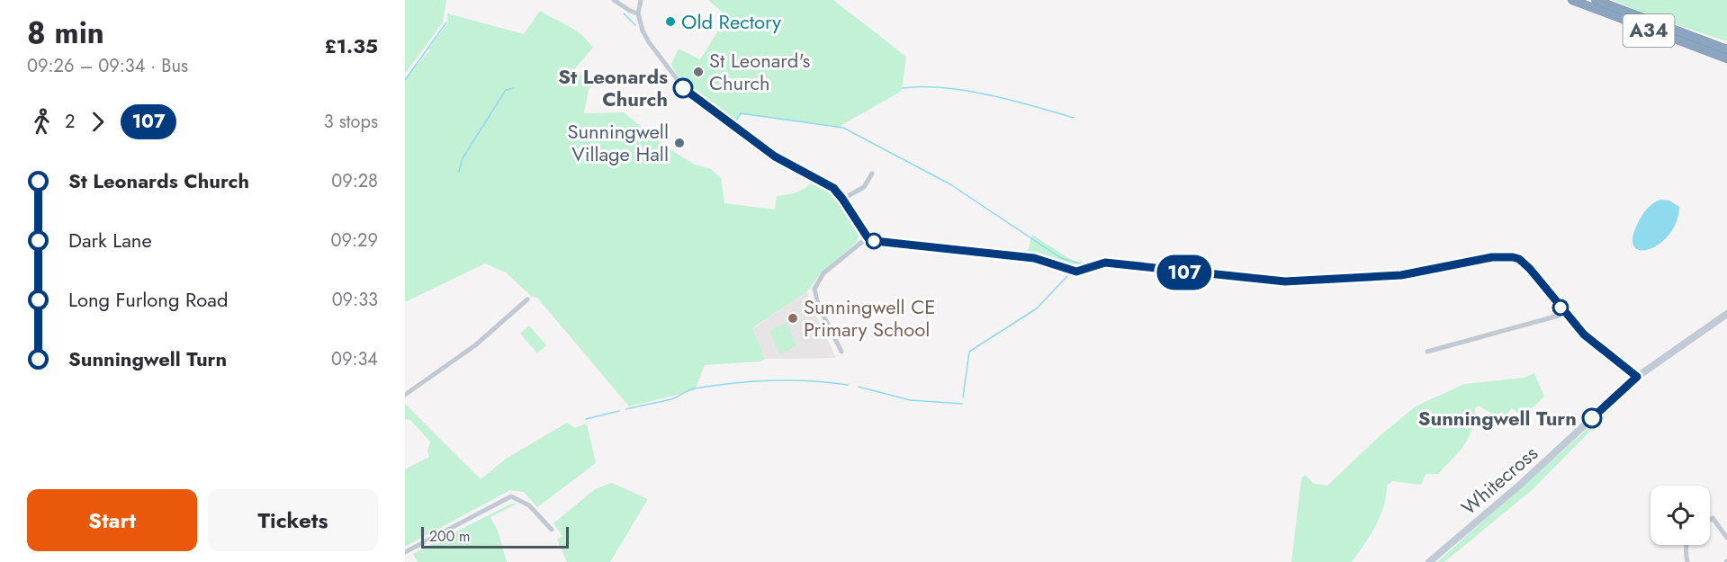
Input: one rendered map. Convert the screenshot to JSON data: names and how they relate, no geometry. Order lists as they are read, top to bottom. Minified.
{"streets":{"highway":["A34"],"main road":["Whitecross"]},"places":["Old Rectory","St Leonard's Church","St Leonards Church","Sunningwell Village Hall","Sunningwell CE Primary School","Sunningwell Turn"],"lines":["bus line 107"],"scale_bar":"200 m","page":{"heading":["8 min","09:26 – 09:34 · Bus","£1.35"],"on_map":"107","legs":["2","107","3 stops"],"list":[{"name":"St Leonards Church","value":"09:28"},{"name":"Dark Lane","value":"09:29"},{"name":"Long Furlong Road","value":"09:33"},{"name":"Sunningwell Turn","value":"09:34"}],"buttons":["Start","Tickets"],"scale":"200 m"}}
